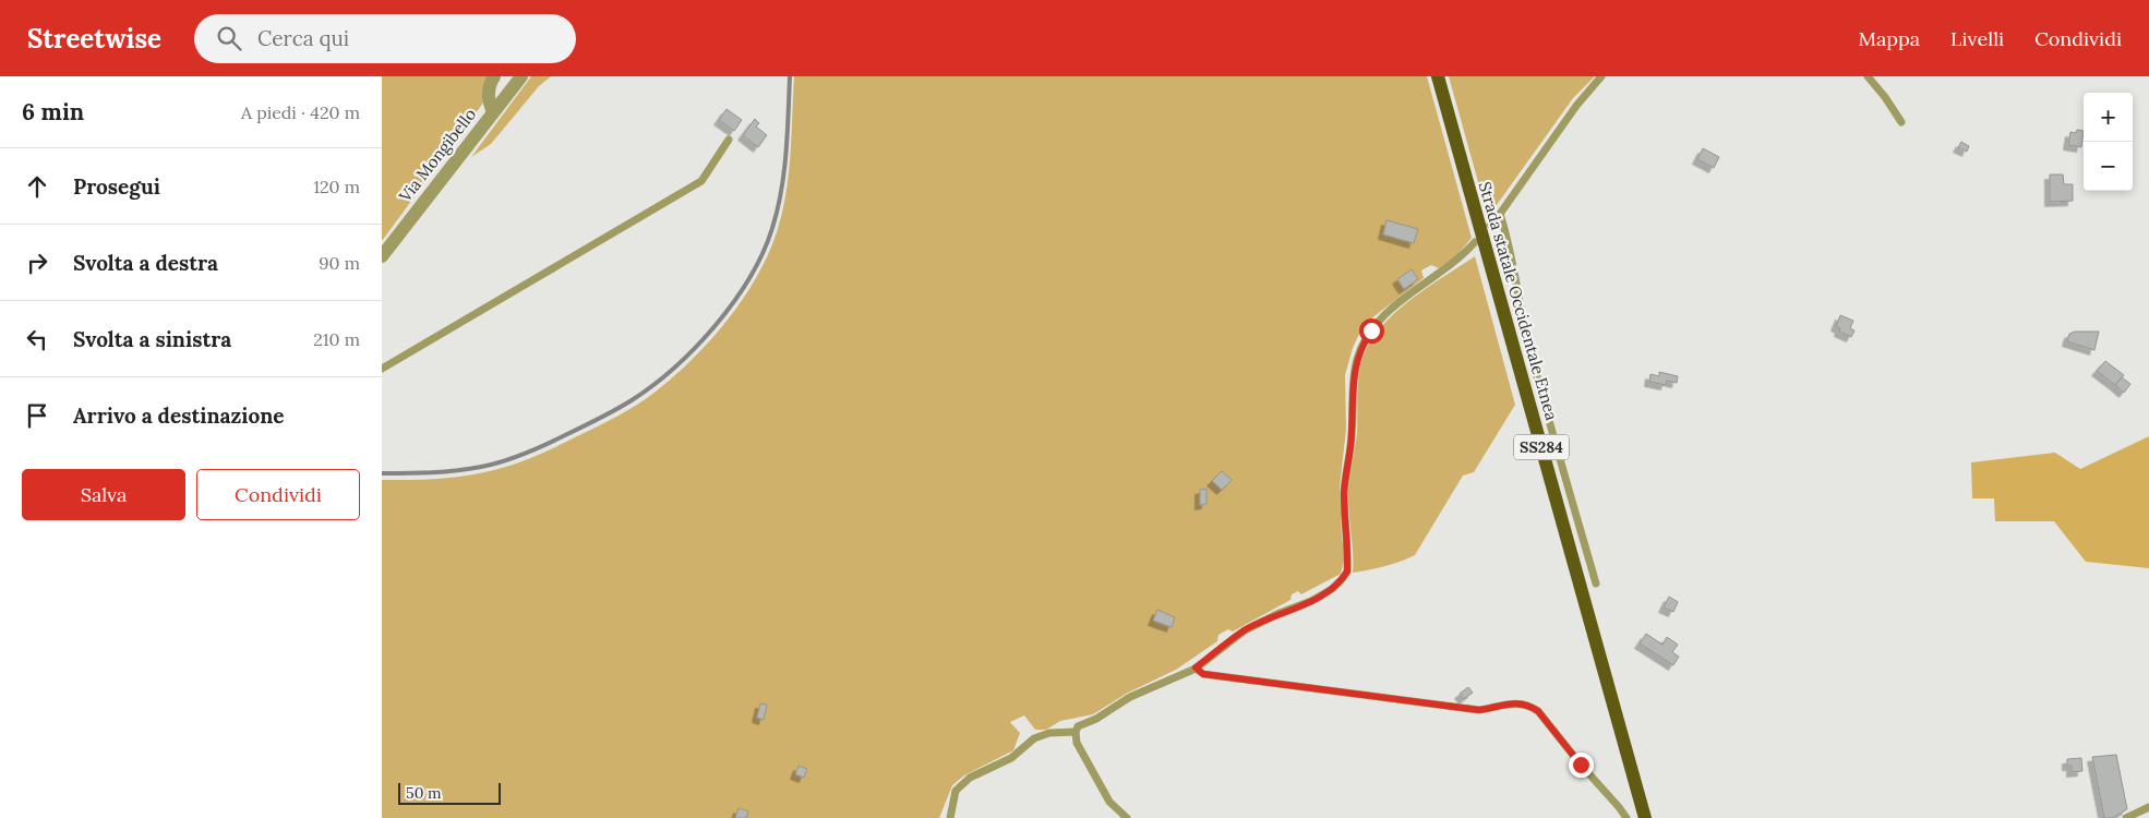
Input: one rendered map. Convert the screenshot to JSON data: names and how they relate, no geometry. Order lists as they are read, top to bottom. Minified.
{"streets":{"main road":["Strada statale Occidentale Etnea","SS284"],"street":["Via Mongibello"]},"scale_bar":"50 m","page":{"header":"Streetwise","search":"Cerca qui","nav":["Mappa","Livelli","Condividi"],"heading":["6 min","A piedi · 420 m"],"map_buttons":["+","−"],"list":[["Prosegui","120 m"],["Svolta a destra","90 m"],["Svolta a sinistra","210 m"],"Arrivo a destinazione"],"buttons":["Salva","Condividi"],"scale":"50 m"}}
